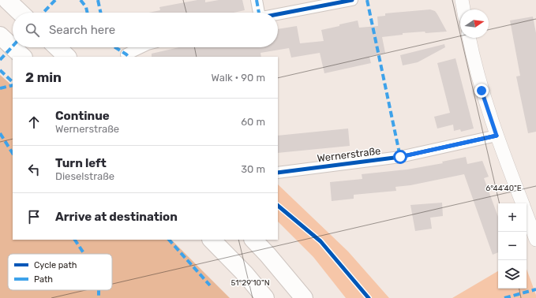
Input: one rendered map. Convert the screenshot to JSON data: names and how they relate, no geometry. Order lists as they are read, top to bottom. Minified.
{"streets":{"street":["Wernerstraße"]},"legend":["Cycle path","Path"],"north":"right","page":{"search":"Search here","heading":["2 min","Walk · 90 m"],"list":[["Continue","Wernerstraße","60 m"],["Turn left","Dieselstraße","30 m"],"Arrive at destination"],"map_buttons":["+","−"]},"coordinates":["6°44'40\"E","51°29'10\"N"]}
